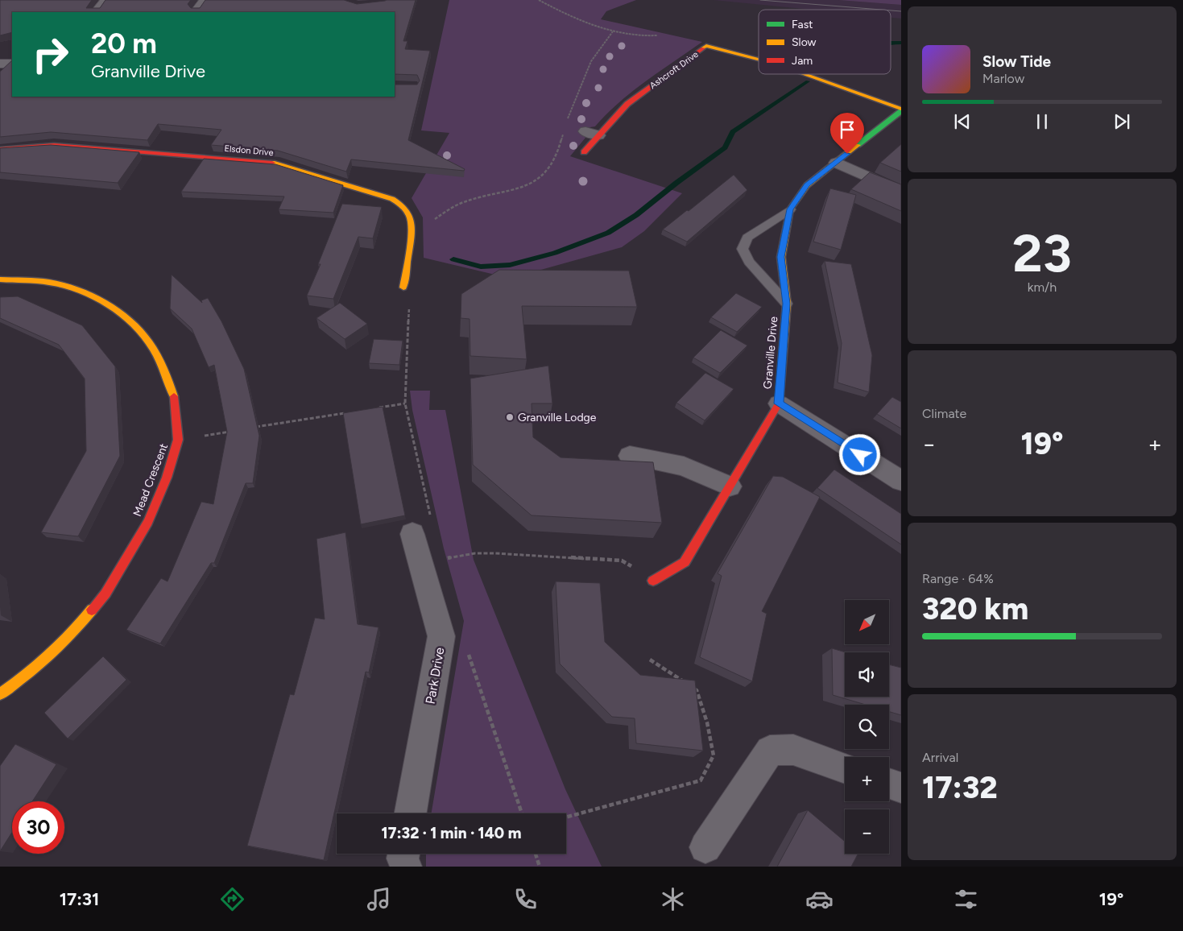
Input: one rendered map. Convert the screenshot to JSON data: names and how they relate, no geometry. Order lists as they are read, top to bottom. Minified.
{"streets":{"street":["Ashcroft Drive","Elsdon Drive","Granville Drive","Mead Crescent","Park Drive"]},"crossings":[["Ashcroft Drive","Granville Drive"]],"places":["Granville Lodge"],"legend":["Fast","Slow","Jam"],"north":"bottom left","page":{"turn":["20 m","Granville Drive"],"song":["Slow Tide","Marlow"],"tile":[["23","km/h"],"Climate",["Range · 64%","320 km"],["Arrival","17:32"]],"heat":["−","19°","+"],"map_buttons":["+","−"],"limit":"30","trip":"17:32 · 1 min · 140 m","tabs":["17:31","19°"]}}
